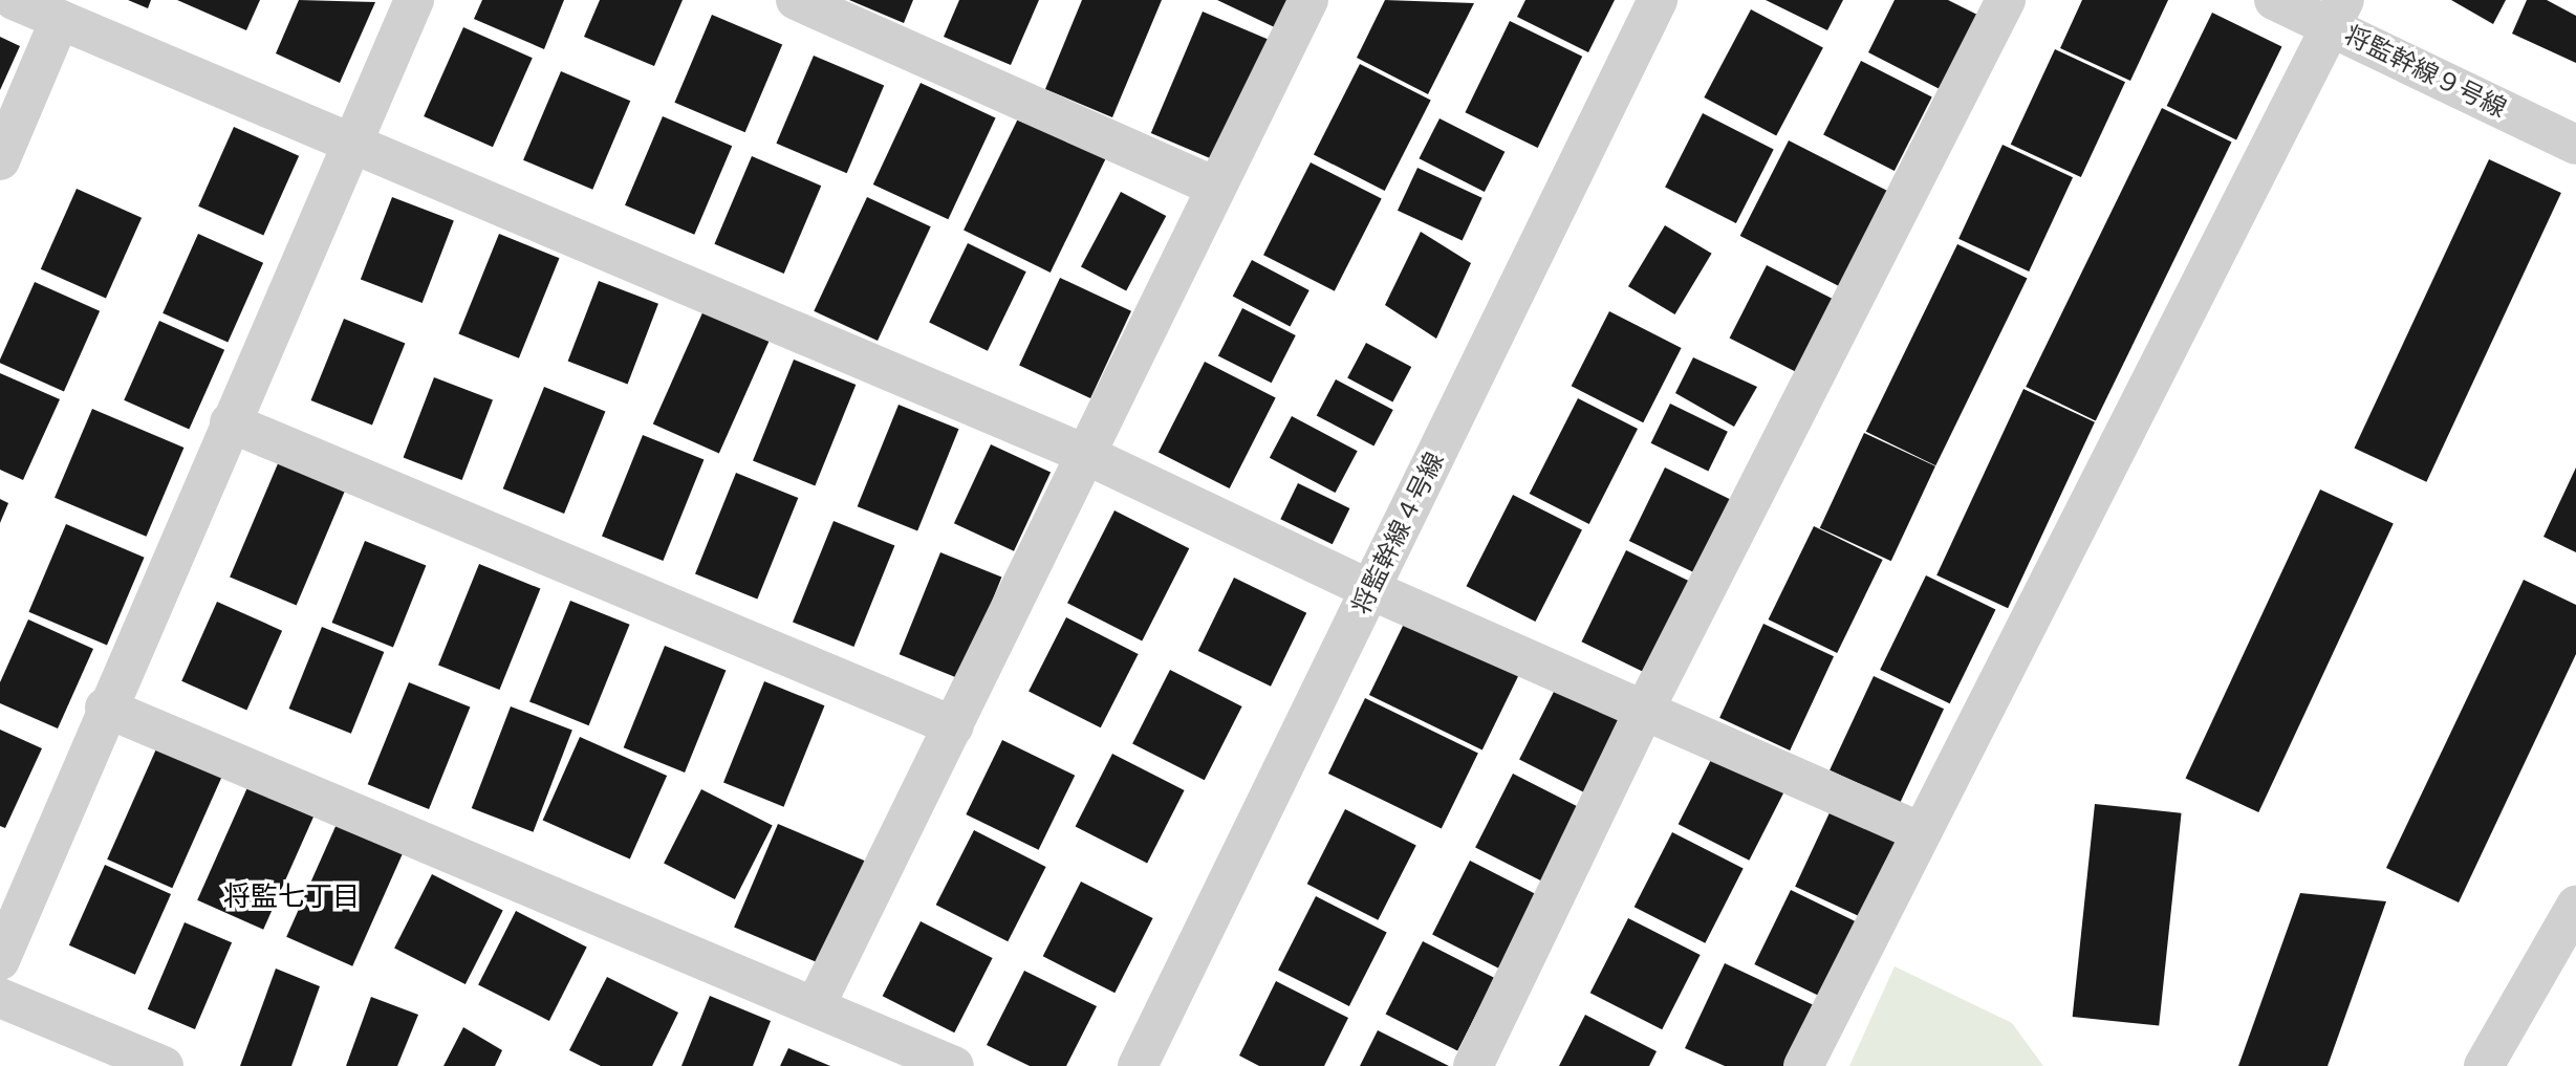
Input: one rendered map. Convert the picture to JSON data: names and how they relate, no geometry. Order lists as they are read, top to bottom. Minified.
{"streets":{"street":["将監幹線９号線","将監幹線４号線"]},"districts":["将監七丁目"]}
